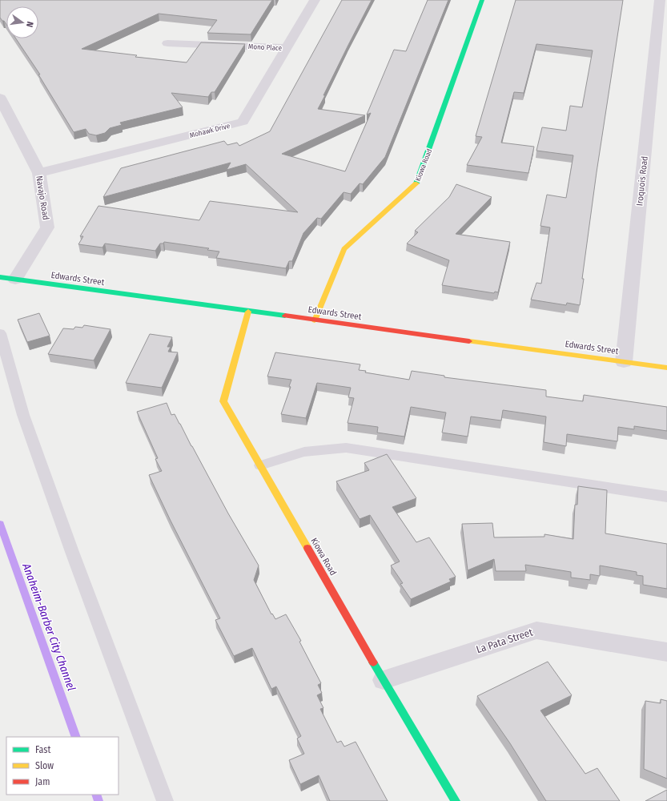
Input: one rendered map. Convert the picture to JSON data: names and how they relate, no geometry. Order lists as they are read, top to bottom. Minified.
{"streets":{"street":["Mono Place","Mohawk Drive","Kiowa Road","Iroquois Road","Navajo Road","Edwards Street","La Pata Street"]},"crossings":[["Mono Place","Mohawk Drive"],["Mohawk Drive","Navajo Road"],["Kiowa Road","Edwards Street"],["Kiowa Road","La Pata Street"],["Iroquois Road","Edwards Street"],["Navajo Road","Edwards Street"]],"water":["Anaheim-Barber City Channel"],"legend":["Fast","Slow","Jam"],"north":"right"}
